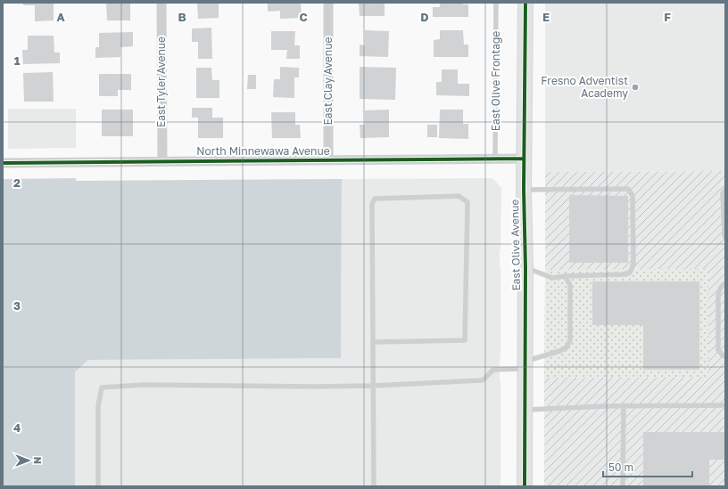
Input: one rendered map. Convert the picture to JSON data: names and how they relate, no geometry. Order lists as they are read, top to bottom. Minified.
{"streets":{"main road":["East Olive Avenue"],"street":["East Clay Avenue","East Tyler Avenue","North Minnewawa Avenue"],"lane":["East Olive Frontage"]},"crossings":[["East Clay Avenue","North Minnewawa Avenue"],["East Olive Frontage","North Minnewawa Avenue"],["East Tyler Avenue","North Minnewawa Avenue"],["North Minnewawa Avenue","East Olive Avenue"]],"places":["Fresno Adventist Academy"],"scale_bar":"50 m","north":"right","grid":{"columns":["A","B","C","D","E","F"],"rows":["1","2","3","4"]}}
